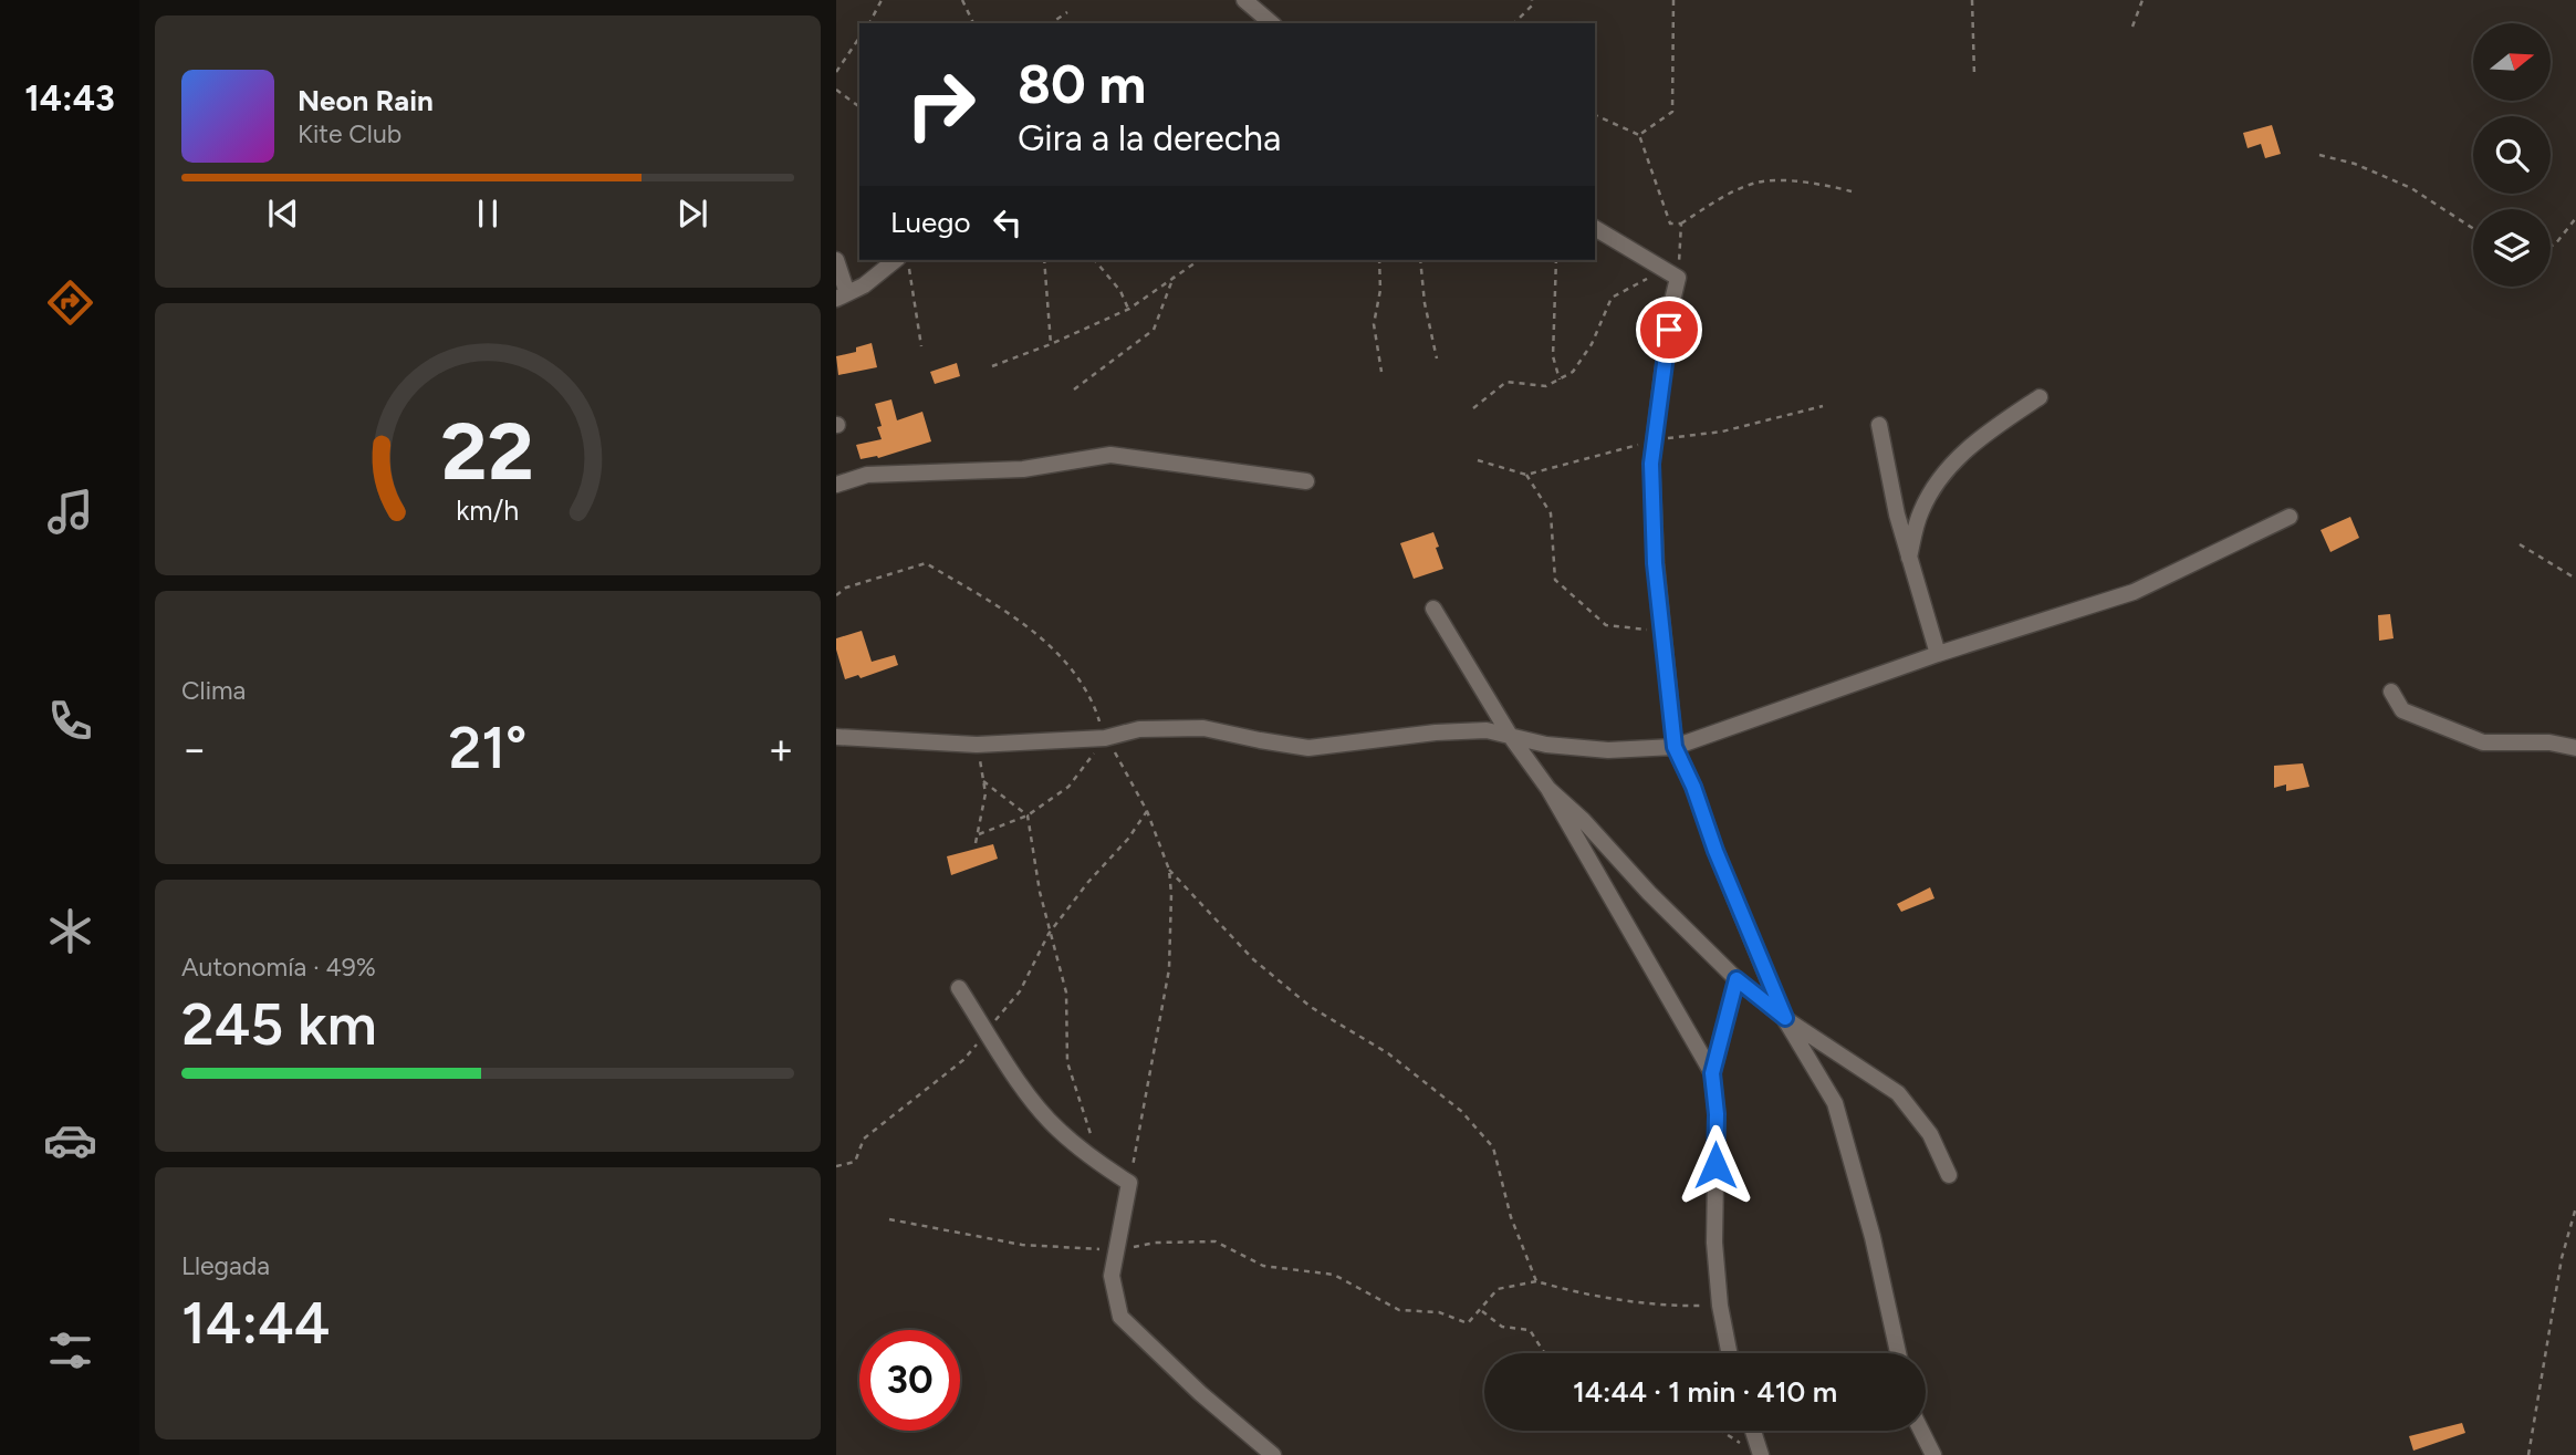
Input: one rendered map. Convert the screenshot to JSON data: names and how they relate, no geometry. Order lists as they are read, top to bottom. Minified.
{"north":"right","page":{"tabs":"14:43","turn":["80 m","Gira a la derecha"],"song":["Neon Rain","Kite Club"],"then":"Luego","tile":["Clima",["Autonomía · 49%","245 km"],["Llegada","14:44"]],"heat":["−","21°","+"],"limit":"30","trip":"14:44 · 1 min · 410 m","gauge":["22","km/h"]}}
